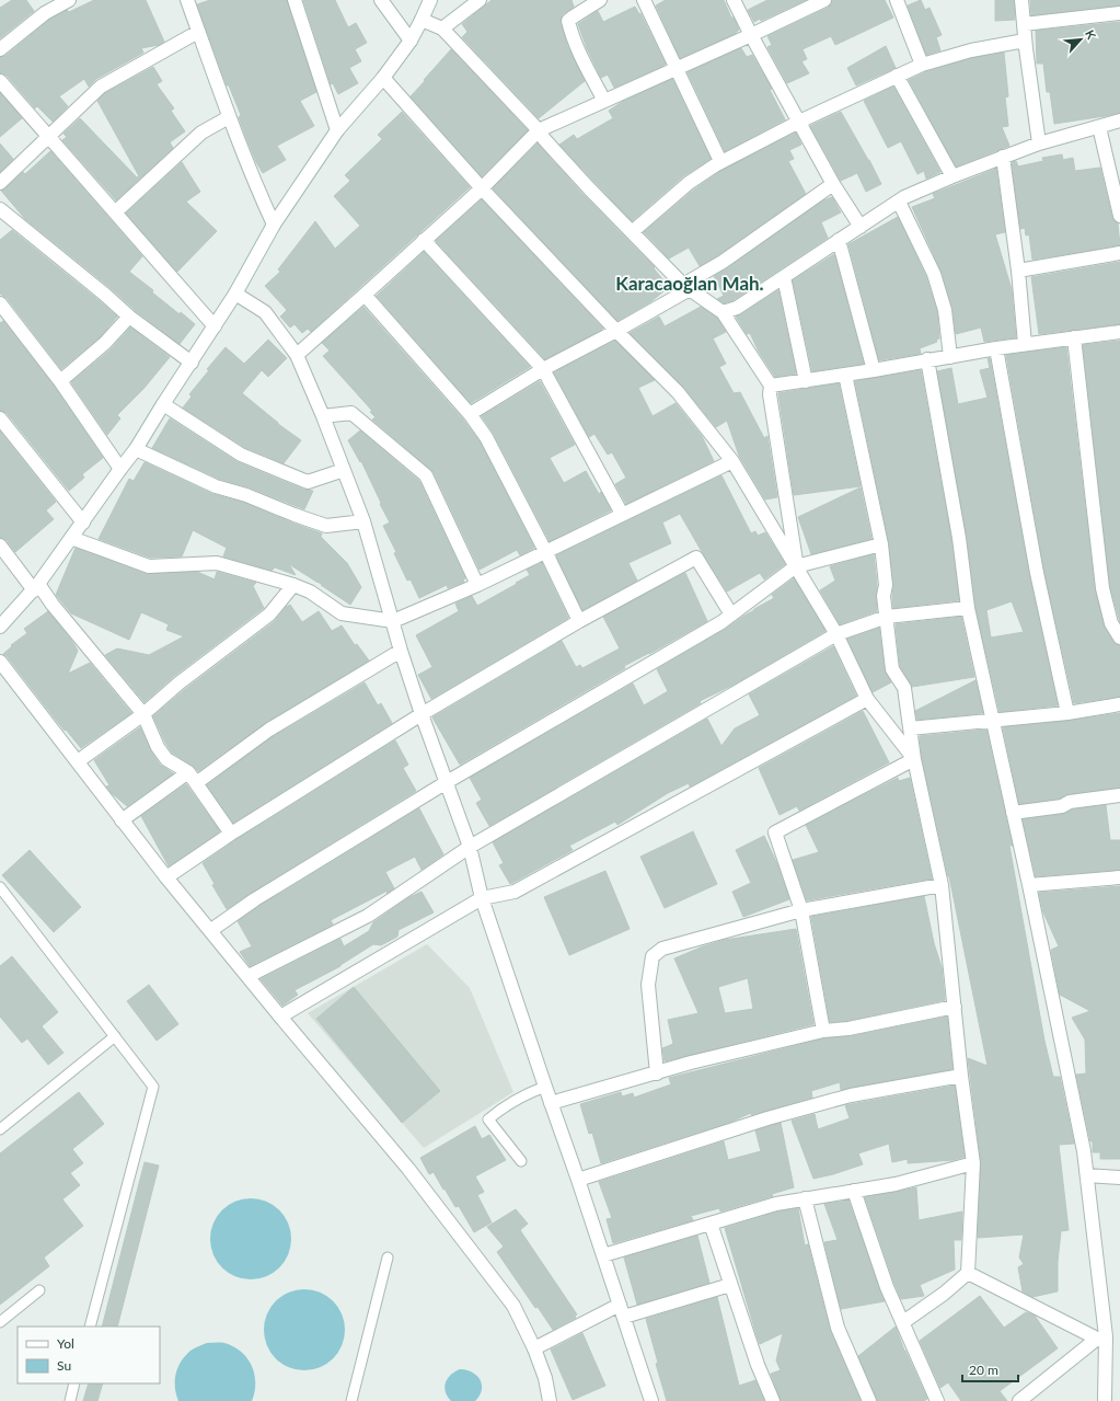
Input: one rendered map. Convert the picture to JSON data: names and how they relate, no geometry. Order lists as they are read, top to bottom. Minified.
{"districts":["Karacaoğlan Mah."],"legend":["Yol","Su"],"scale_bar":"20 m","north":"top right"}
